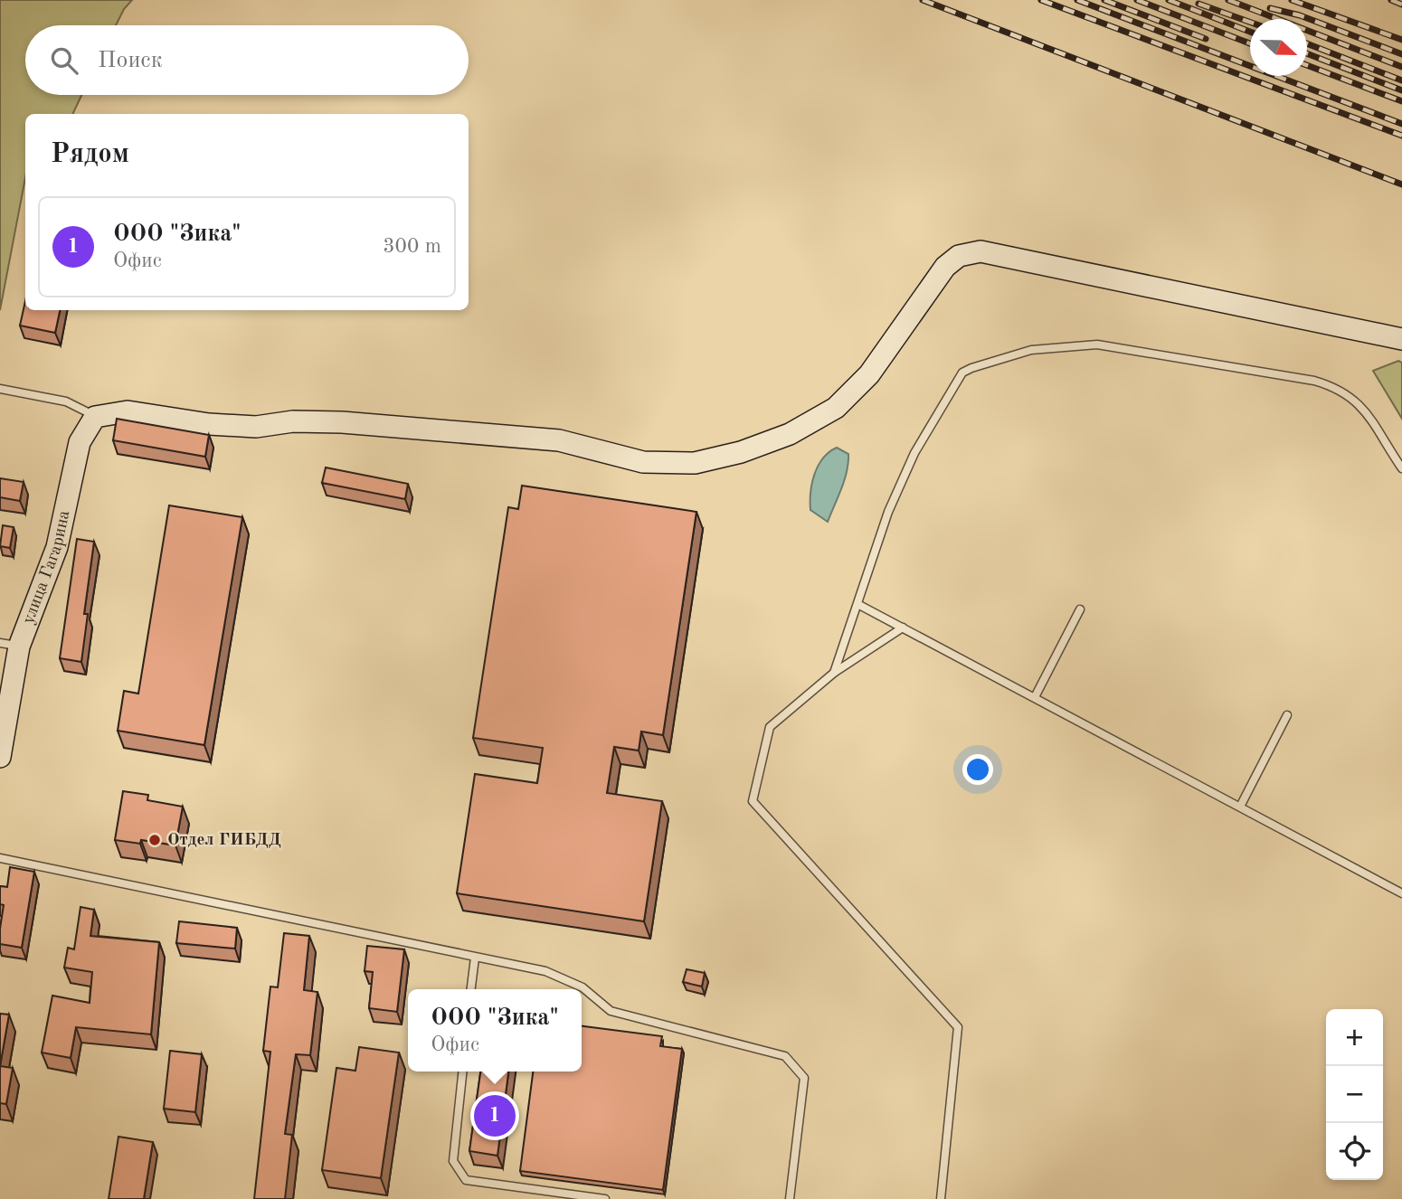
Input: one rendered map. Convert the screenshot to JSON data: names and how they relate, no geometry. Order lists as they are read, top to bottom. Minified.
{"streets":{"street":["улица Гагарина"]},"places":["Отдел ГИБДД"],"north":"right","page":{"search":"Поиск","heading":"Рядом","list":[{"mark":"1","name":"ООО \"Зика\"","note":"Офис","value":"300 m"}],"popup":["ООО \"Зика\"","Офис"],"map_buttons":["+","−"],"pins":"1"}}
